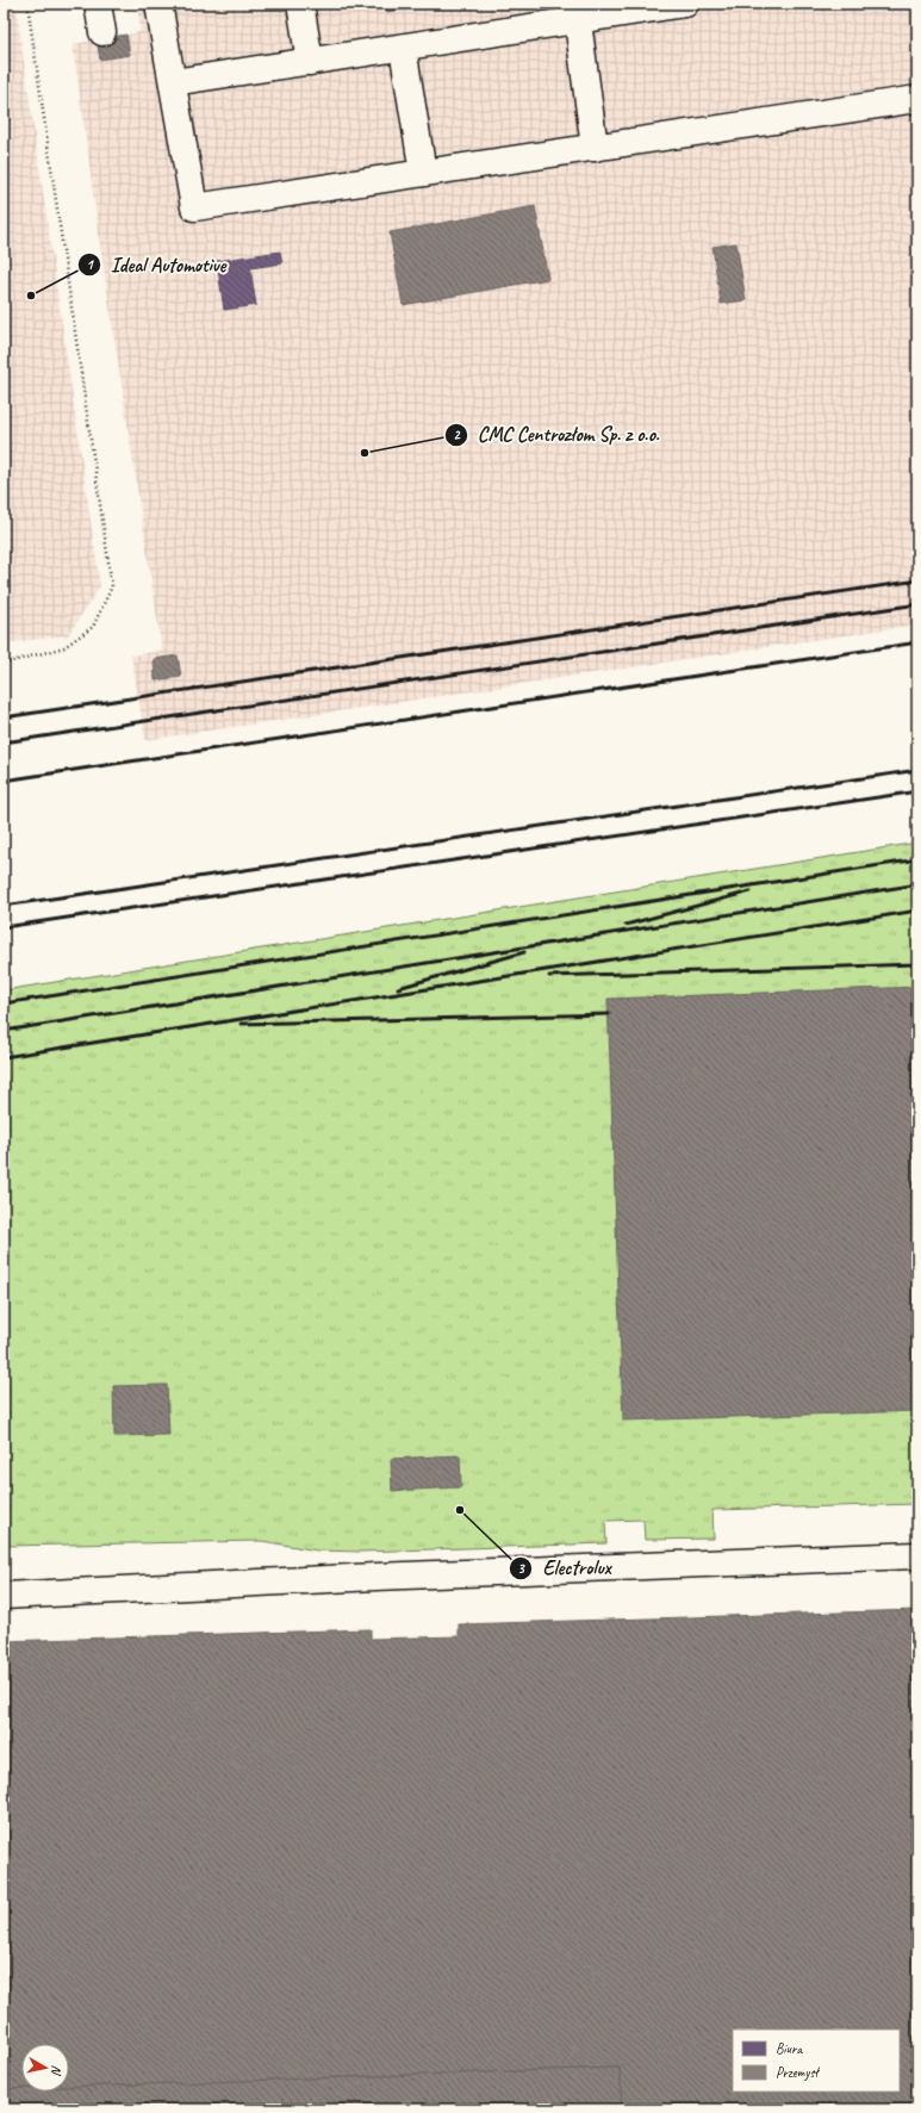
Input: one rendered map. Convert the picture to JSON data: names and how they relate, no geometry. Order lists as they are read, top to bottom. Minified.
{"places":["Ideal Automotive","CMC Centrozłom Sp. z o.o.","Electrolux"],"legend":["Biura","Przemysł"],"north":"right"}
